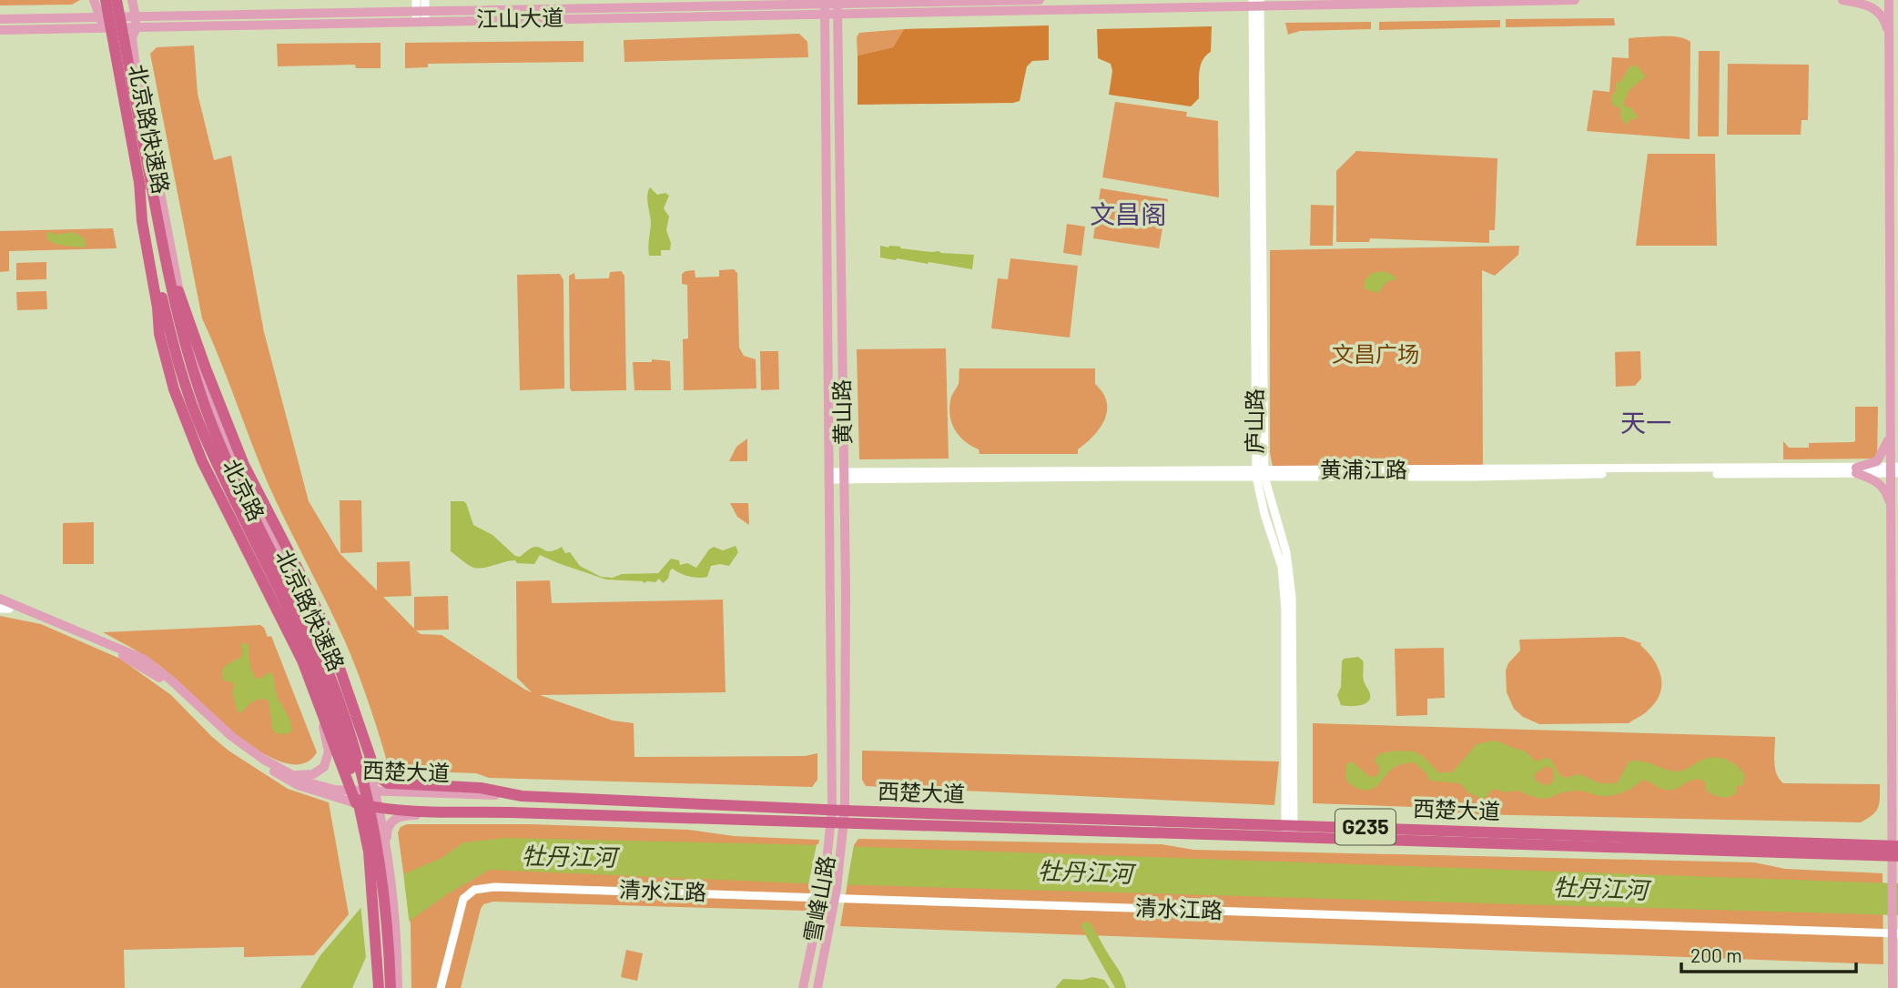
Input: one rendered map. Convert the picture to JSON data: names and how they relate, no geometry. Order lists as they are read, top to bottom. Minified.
{"streets":{"highway":["北京路快速路","西楚大道","G235"],"main road":["江山大道","黄山路","北京路","雪峰山路"],"street":["庐山路","黄浦江路","清水江路"]},"crossings":[["江山大道","黄山路"],["江山大道","庐山路"],["江山大道","北京路"],["黄山路","黄浦江路"],["黄山路","西楚大道"],["黄山路","G235"],["黄山路","雪峰山路"],["庐山路","黄浦江路"],["庐山路","西楚大道"],["北京路","西楚大道"],["西楚大道","G235"],["西楚大道","雪峰山路"],["G235","雪峰山路"],["清水江路","雪峰山路"]],"districts":["文昌阁","天一"],"water":["牡丹江河"],"parks":["文昌广场"],"scale_bar":"200 m"}
